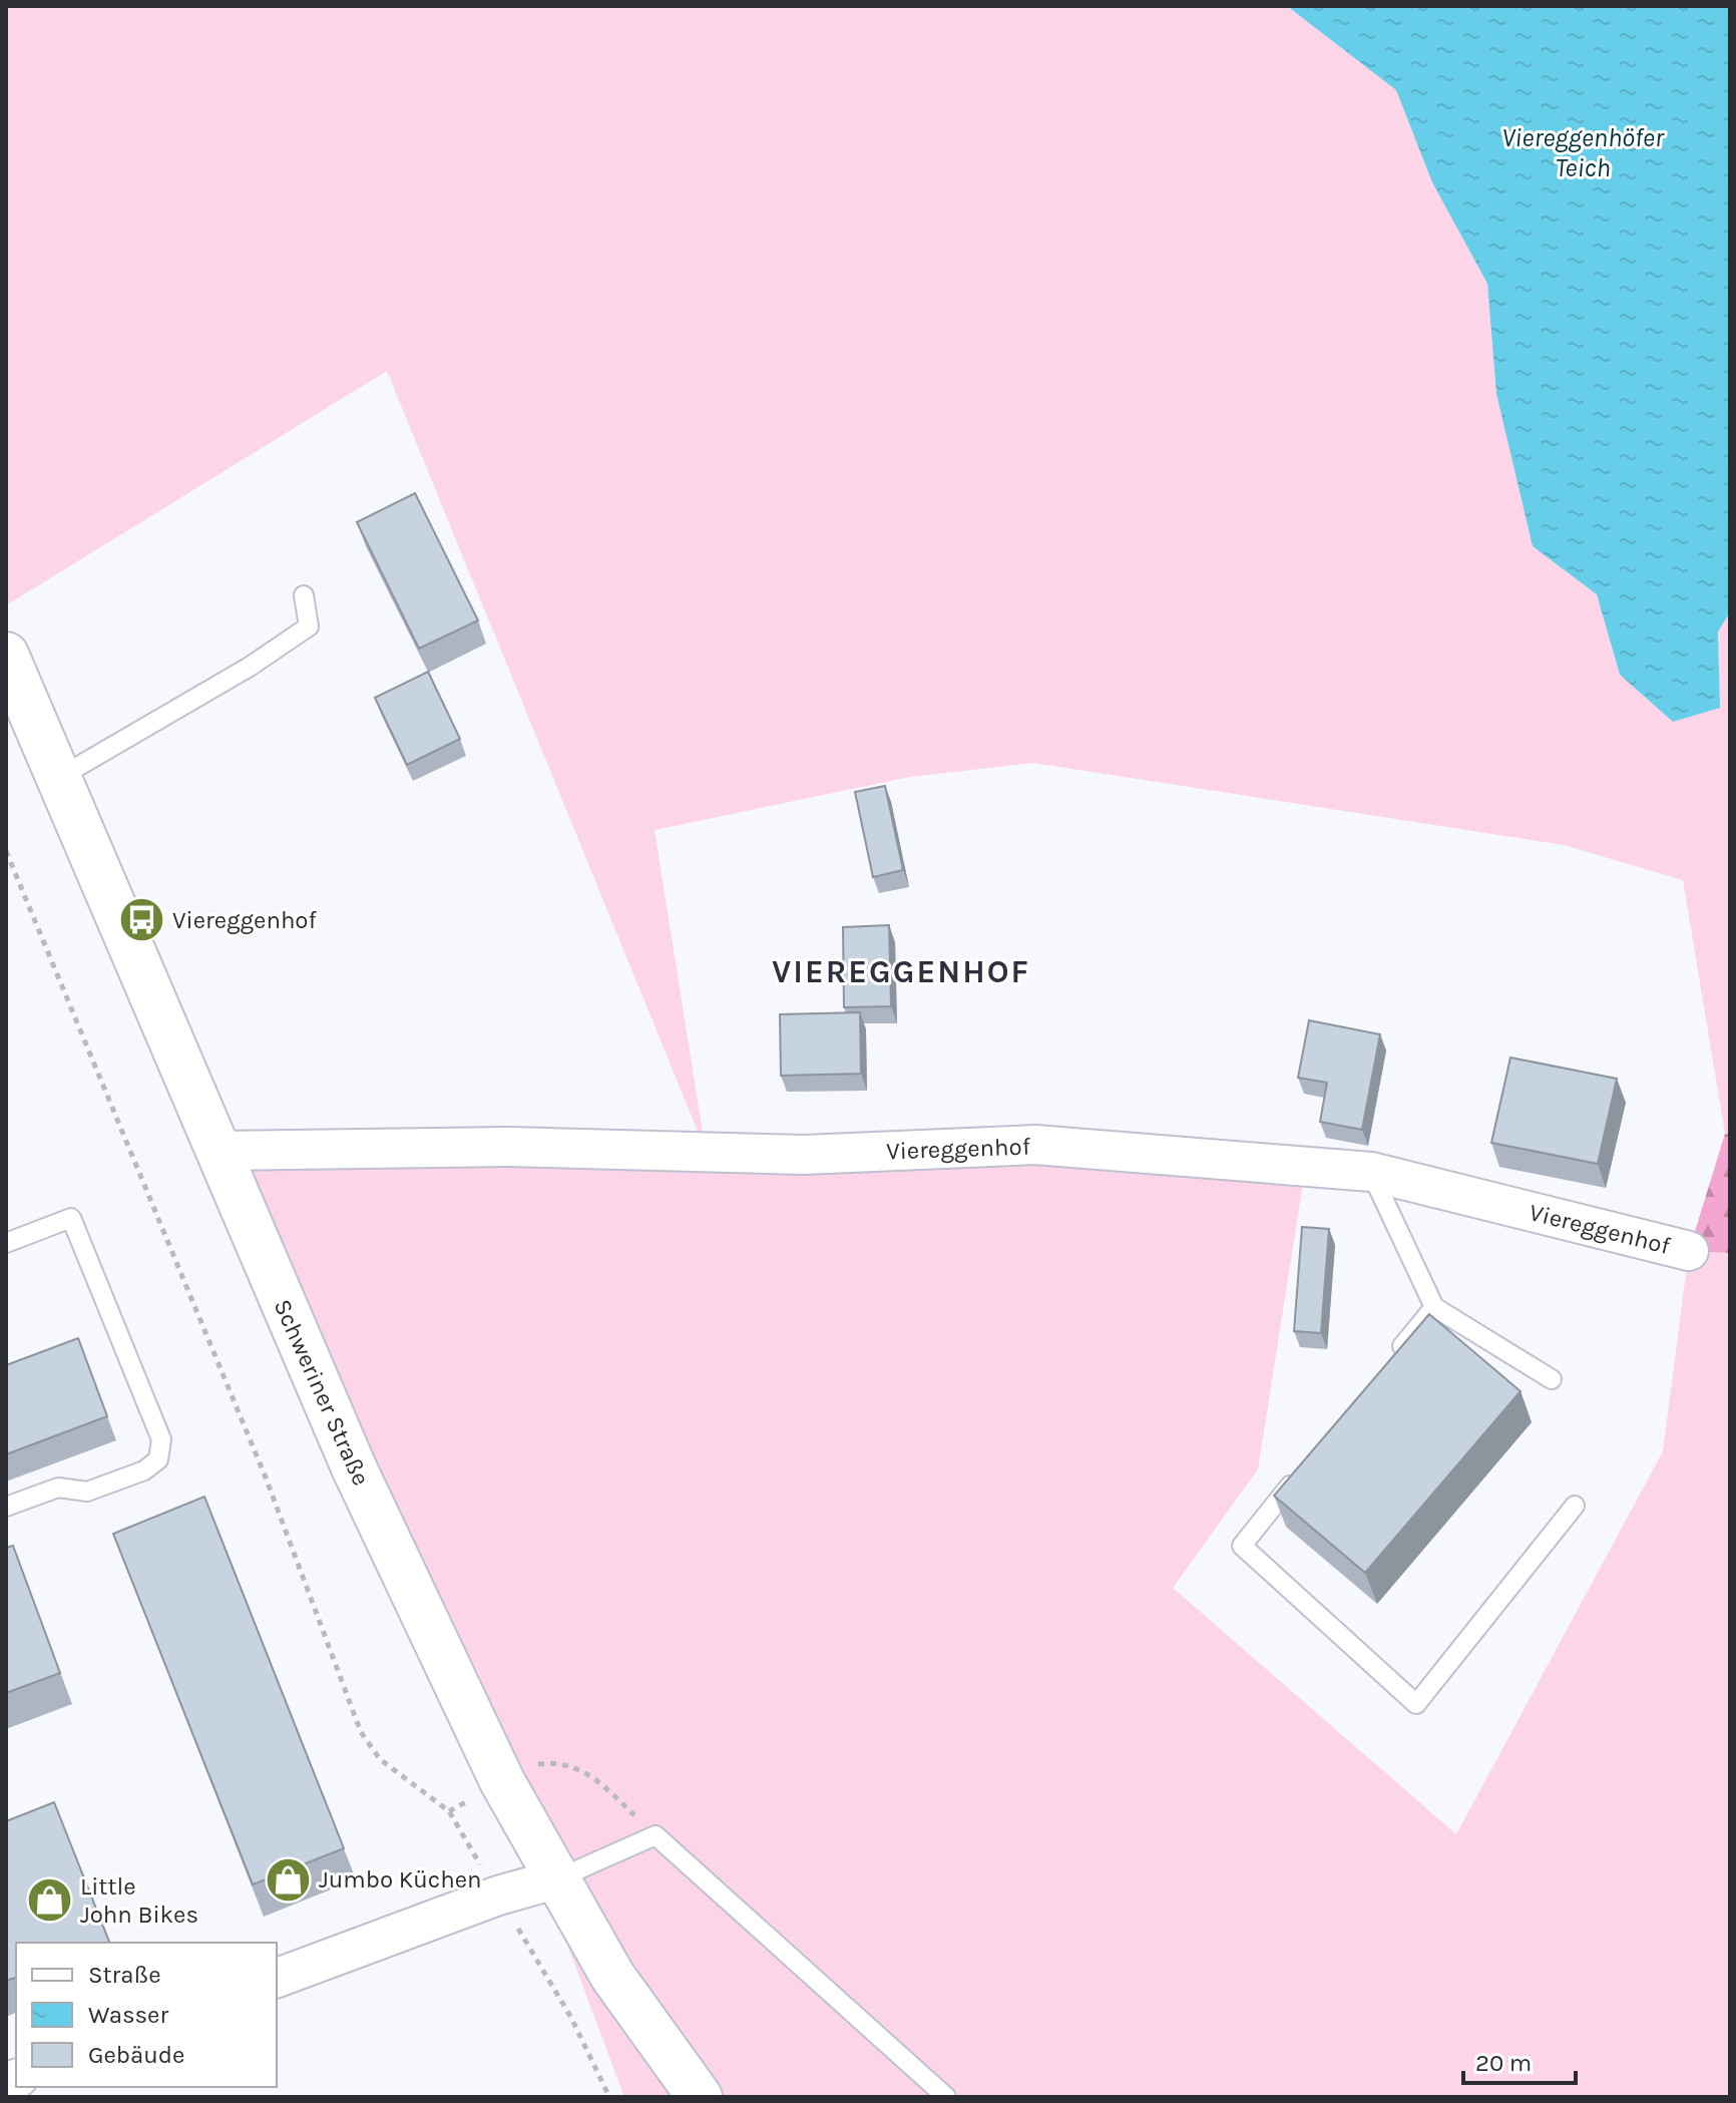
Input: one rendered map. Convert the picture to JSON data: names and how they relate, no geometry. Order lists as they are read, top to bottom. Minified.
{"streets":{"main road":["Schweriner Straße"],"street":["Viereggenhof"]},"crossings":[["Viereggenhof","Schweriner Straße"]],"districts":["VIEREGGENHOF"],"water":["Viereggenhöfer Teich"],"places":{"bus stop":["Viereggenhof"],"shop":["Jumbo Küchen","Little John Bikes"]},"legend":["Straße","Wasser","Gebäude"],"scale_bar":"20 m"}
